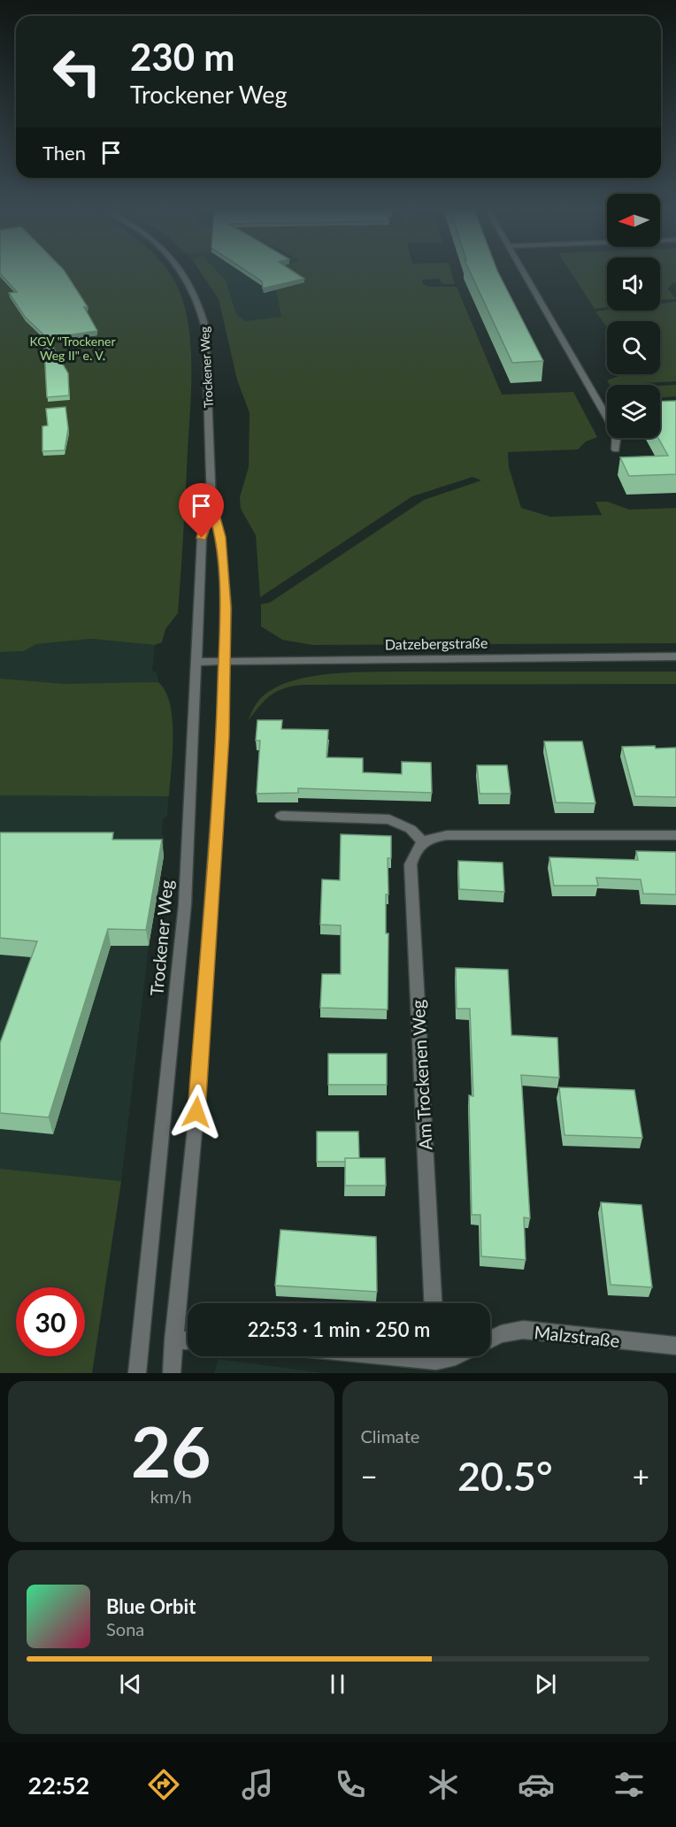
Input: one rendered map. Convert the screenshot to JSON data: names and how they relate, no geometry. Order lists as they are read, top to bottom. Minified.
{"streets":{"street":["Trockener Weg","Datzebergstraße","Am Trockenen Weg","Malzstraße"]},"crossings":[["Trockener Weg","Datzebergstraße"]],"parks":["KGV \"Trockener Weg II\" e. V."],"north":"left","page":{"turn":["230 m","Trockener Weg"],"then":"Then","limit":"30","trip":"22:53 · 1 min · 250 m","tile":[["26","km/h"],"Climate"],"heat":["−","20.5°","+"],"song":["Blue Orbit","Sona"],"tabs":"22:52"}}
